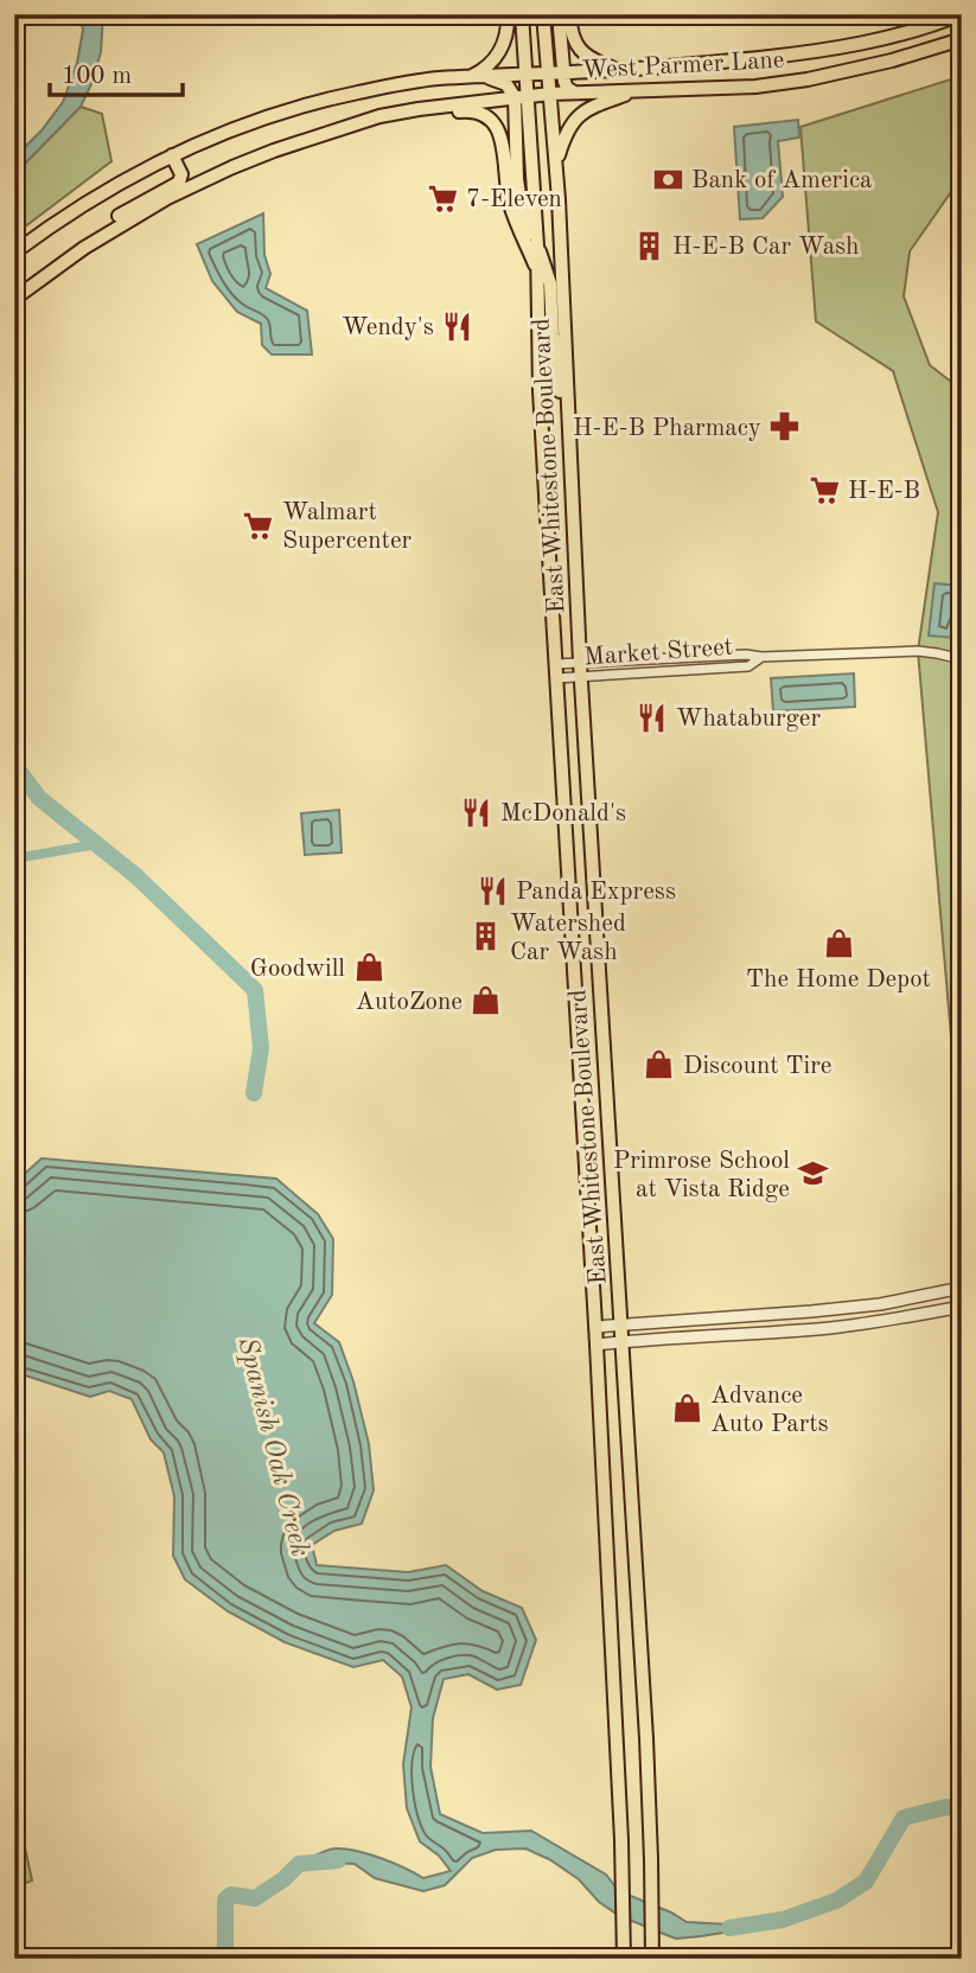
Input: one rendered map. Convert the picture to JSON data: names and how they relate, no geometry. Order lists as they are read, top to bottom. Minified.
{"streets":{"main road":["West Parmer Lane","East Whitestone Boulevard"],"street":["Market Street"]},"crossings":[["West Parmer Lane","East Whitestone Boulevard"],["East Whitestone Boulevard","Market Street"]],"water":["Spanish Oak Creek"],"places":{"bank":["Bank of America"],"supermarket":["7-Eleven","H-E-B","Walmart Supercenter"],"building":["H-E-B Car Wash","Watershed Car Wash"],"restaurant":["Wendy's","Whataburger","McDonald's","Panda Express"],"pharmacy":["H-E-B Pharmacy"],"shop":["The Home Depot","Goodwill","AutoZone","Discount Tire","Advance Auto Parts"],"school or university":["Primrose School at Vista Ridge"]},"scale_bar":"100 m"}
